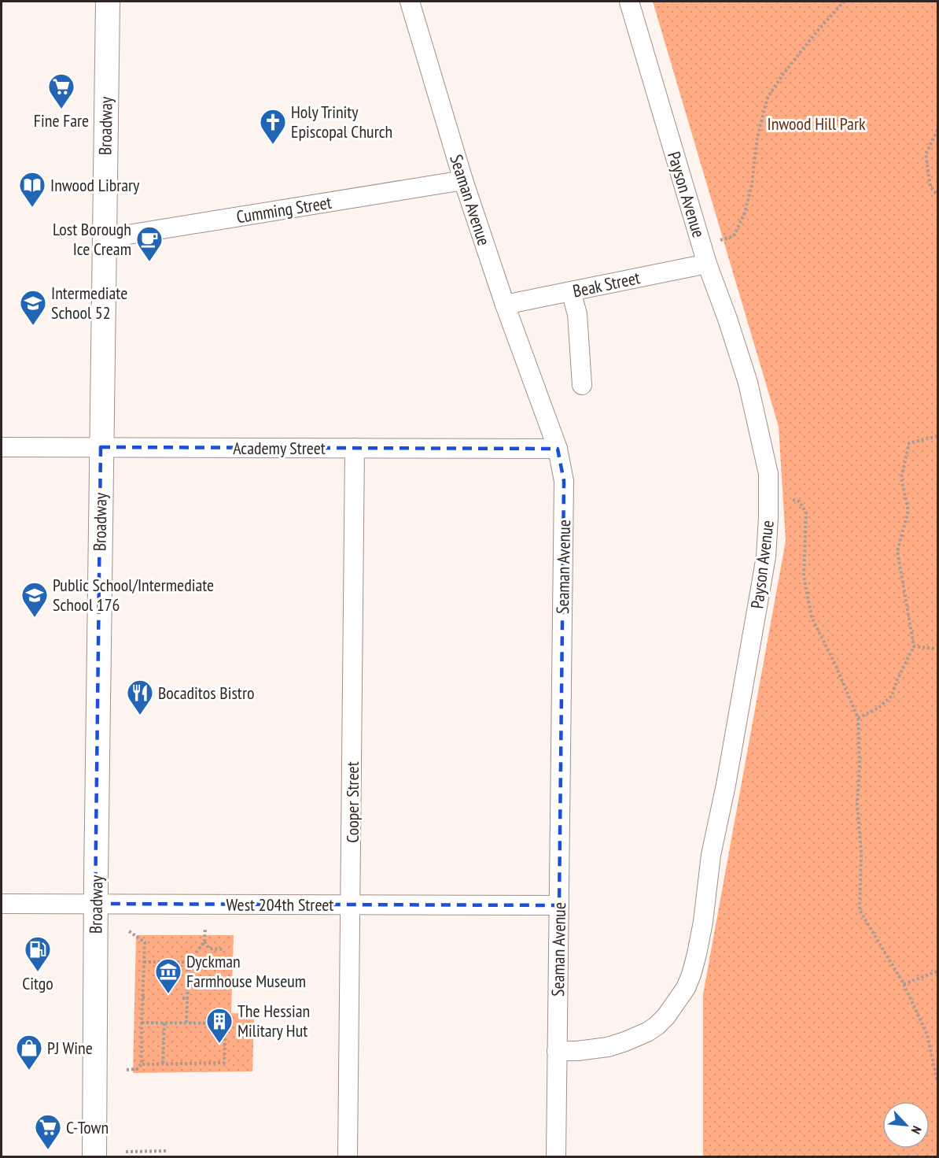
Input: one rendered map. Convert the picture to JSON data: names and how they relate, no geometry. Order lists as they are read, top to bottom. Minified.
{"streets":{"main road":["Broadway"],"street":["Payson Avenue","Seaman Avenue","Cumming Street","Beak Street","Academy Street","Cooper Street","West 204th Street"]},"crossings":[["Broadway","Cumming Street"],["Broadway","Academy Street"],["Broadway","West 204th Street"],["Payson Avenue","Seaman Avenue"],["Payson Avenue","Beak Street"],["Seaman Avenue","Cumming Street"],["Seaman Avenue","Beak Street"],["Seaman Avenue","Academy Street"],["Seaman Avenue","West 204th Street"],["Academy Street","Cooper Street"],["Cooper Street","West 204th Street"]],"parks":["Inwood Hill Park"],"places":{"supermarket":["Fine Fare","C-Town"],"church":["Holy Trinity Episcopal Church"],"library":["Inwood Library"],"cafe":["Lost Borough Ice Cream"],"school or university":["Intermediate School 52","Public School/Intermediate School 176"],"restaurant":["Bocaditos Bistro"],"fuel station":["Citgo"],"museum":["Dyckman Farmhouse Museum"],"building":["The Hessian Military Hut"],"shop":["PJ Wine"]},"north":"bottom right"}
